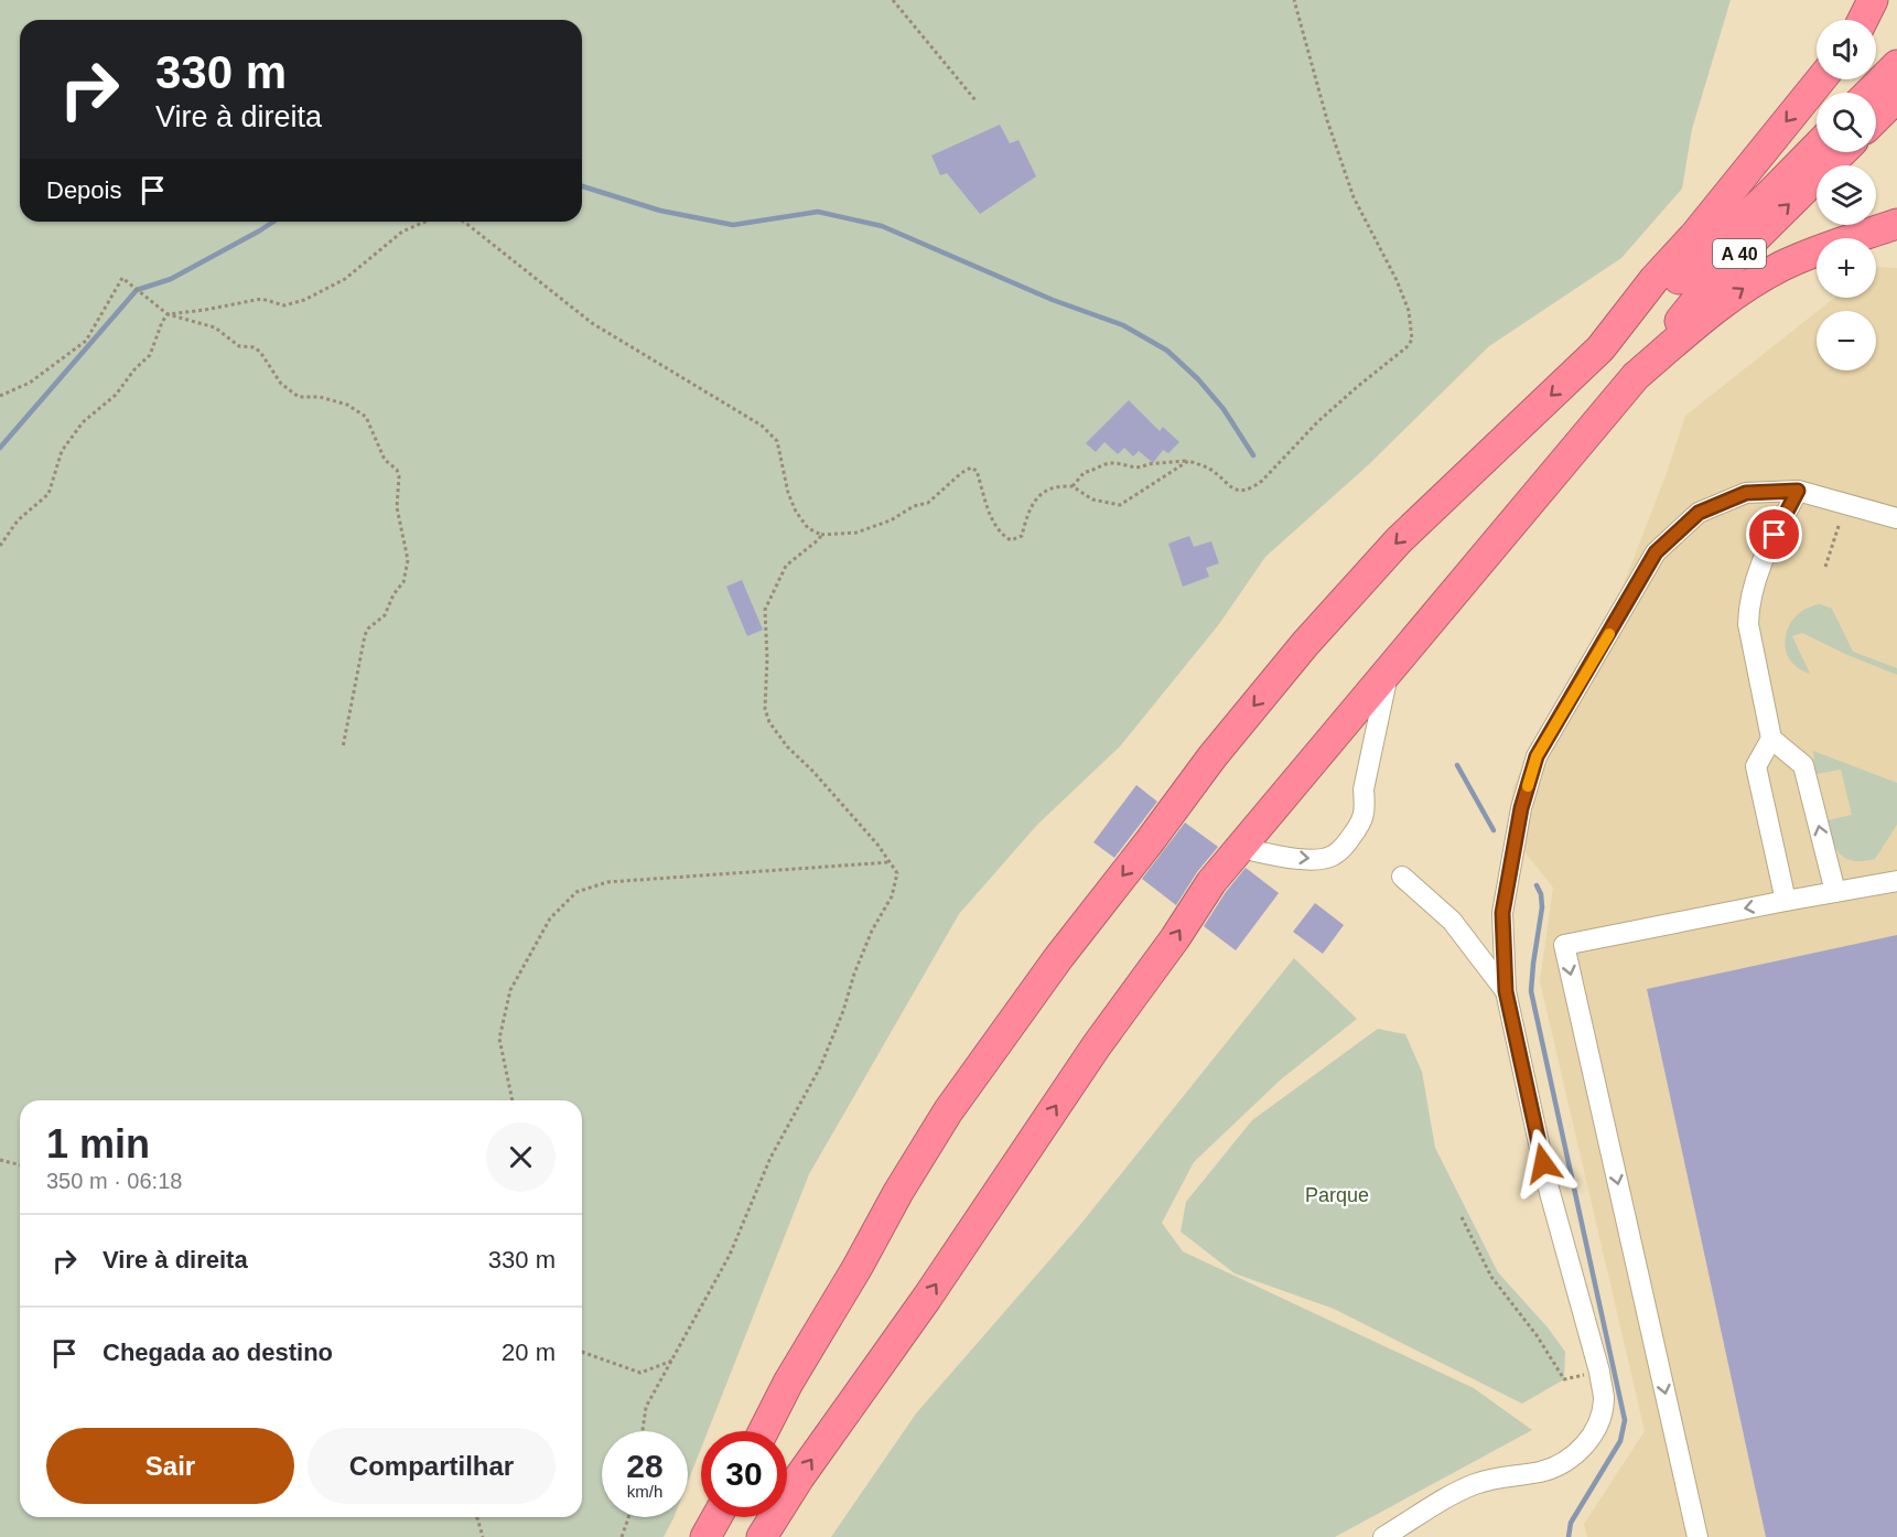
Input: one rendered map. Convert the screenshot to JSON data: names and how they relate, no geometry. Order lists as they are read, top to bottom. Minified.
{"streets":{"highway":["A 40"]},"parks":["Parque"],"page":{"map_buttons":["+","−"],"turn":["330 m","Vire à direita"],"then":"Depois","heading":["1 min","350 m · 06:18"],"list":[{"name":"Vire à direita","value":"330 m"},{"name":"Chegada ao destino","value":"20 m"}],"buttons":["Sair","Compartilhar"],"speed":"28 km/h","limit":"30"}}
